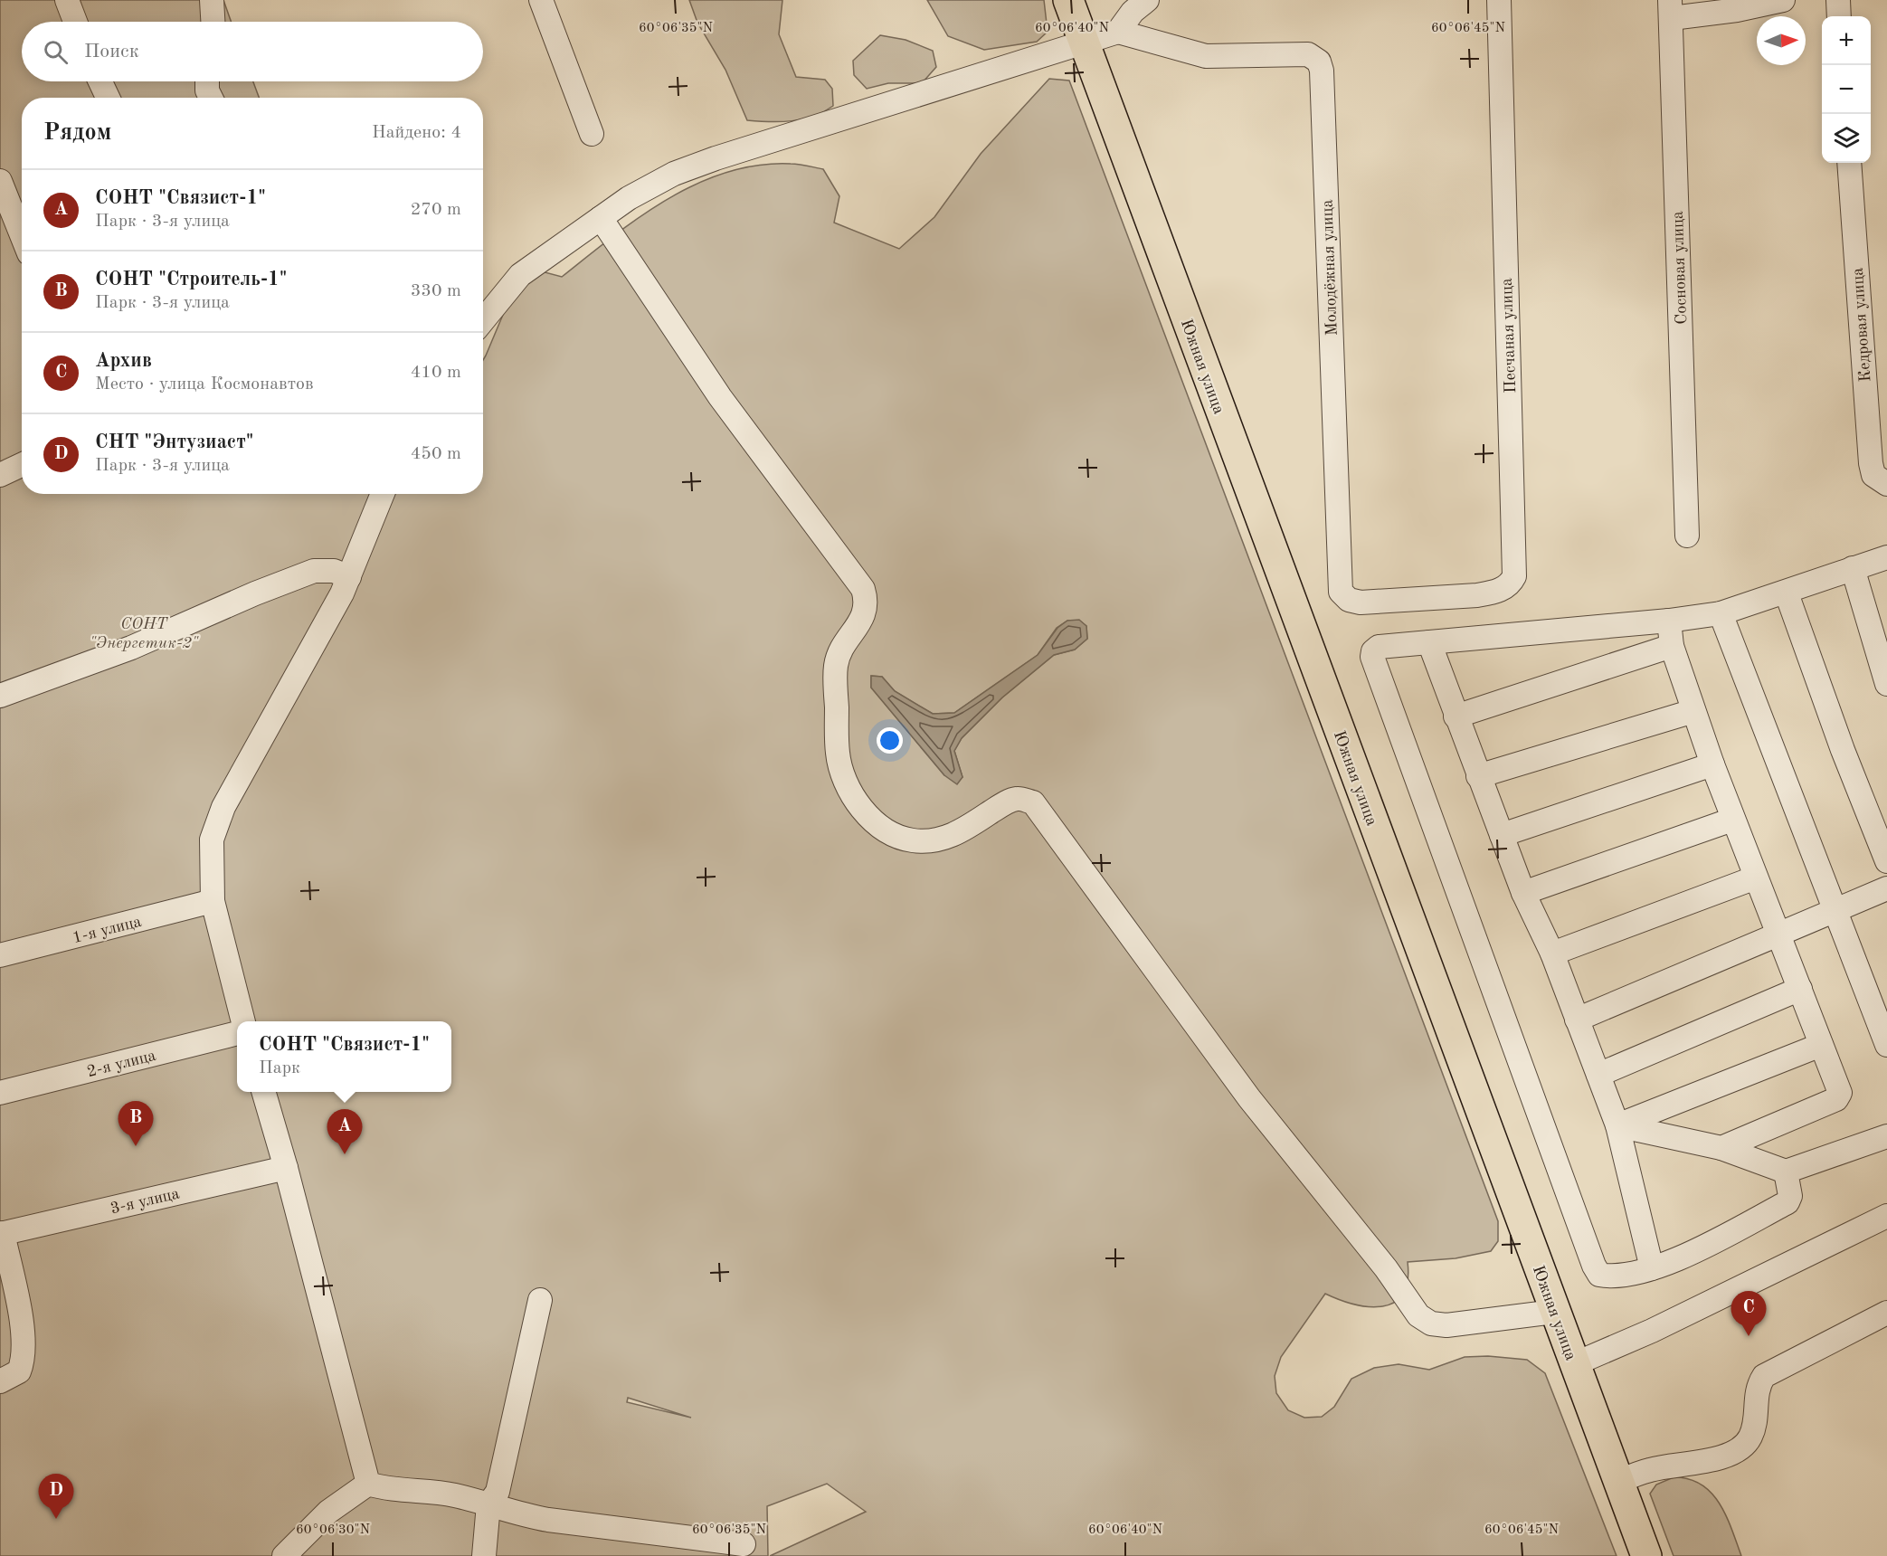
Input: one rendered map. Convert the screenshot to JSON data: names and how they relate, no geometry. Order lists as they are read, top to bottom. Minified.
{"streets":{"main road":["Южная улица"],"street":["Молодёжная улица","Сосновая улица","Кедровая улица","Песчаная улица","1-я улица","2-я улица","3-я улица"]},"crossings":[["Молодёжная улица","Песчаная улица"]],"parks":["СОНТ \"Энергетик-2\""],"north":"right","page":{"map_buttons":["+","−"],"search":"Поиск","heading":["Рядом","Найдено: 4"],"list":[{"mark":"A","name":"СОНТ \"Связист-1\"","note":"Парк · 3-я улица","value":"270 m"},{"mark":"B","name":"СОНТ \"Строитель-1\"","note":"Парк · 3-я улица","value":"330 m"},{"mark":"C","name":"Архив","note":"Место · улица Космонавтов","value":"410 m"},{"mark":"D","name":"СНТ \"Энтузиаст\"","note":"Парк · 3-я улица","value":"450 m"}],"popup":["СОНТ \"Связист-1\"","Парк"],"pins":["B","A","C","D"]},"coordinates":["60°06'35\"N","60°06'40\"N","60°06'45\"N","60°06'30\"N"]}
